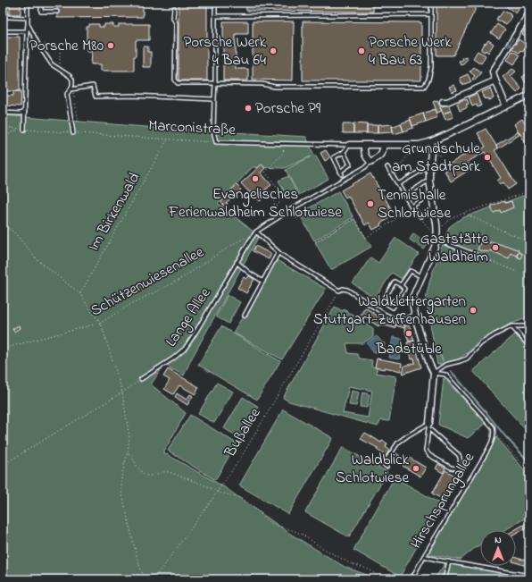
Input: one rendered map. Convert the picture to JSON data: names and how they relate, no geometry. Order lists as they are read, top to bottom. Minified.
{"streets":{"street":["Marconistraße"],"lane":["Lange Allee","Hirschsprungallee"],"path":["Im Birkenwald","Schützenwiesenallee","Bußallee"]},"crossings":[["Marconistraße","Im Birkenwald"]],"places":["Porsche M80","Porsche Werk 4 Bau 64","Porsche Werk 4 Bau 63","Porsche P9","Grundschule am Stadtpark","Evangelisches Ferienwaldheim Schlotwiese","Tennishalle Schlotwiese","Gaststätte Waldheim","Waldklettergarten Stuttgart-Zuffenhausen","Badstüble","Waldblick Schlotwiese"],"north":"top"}
